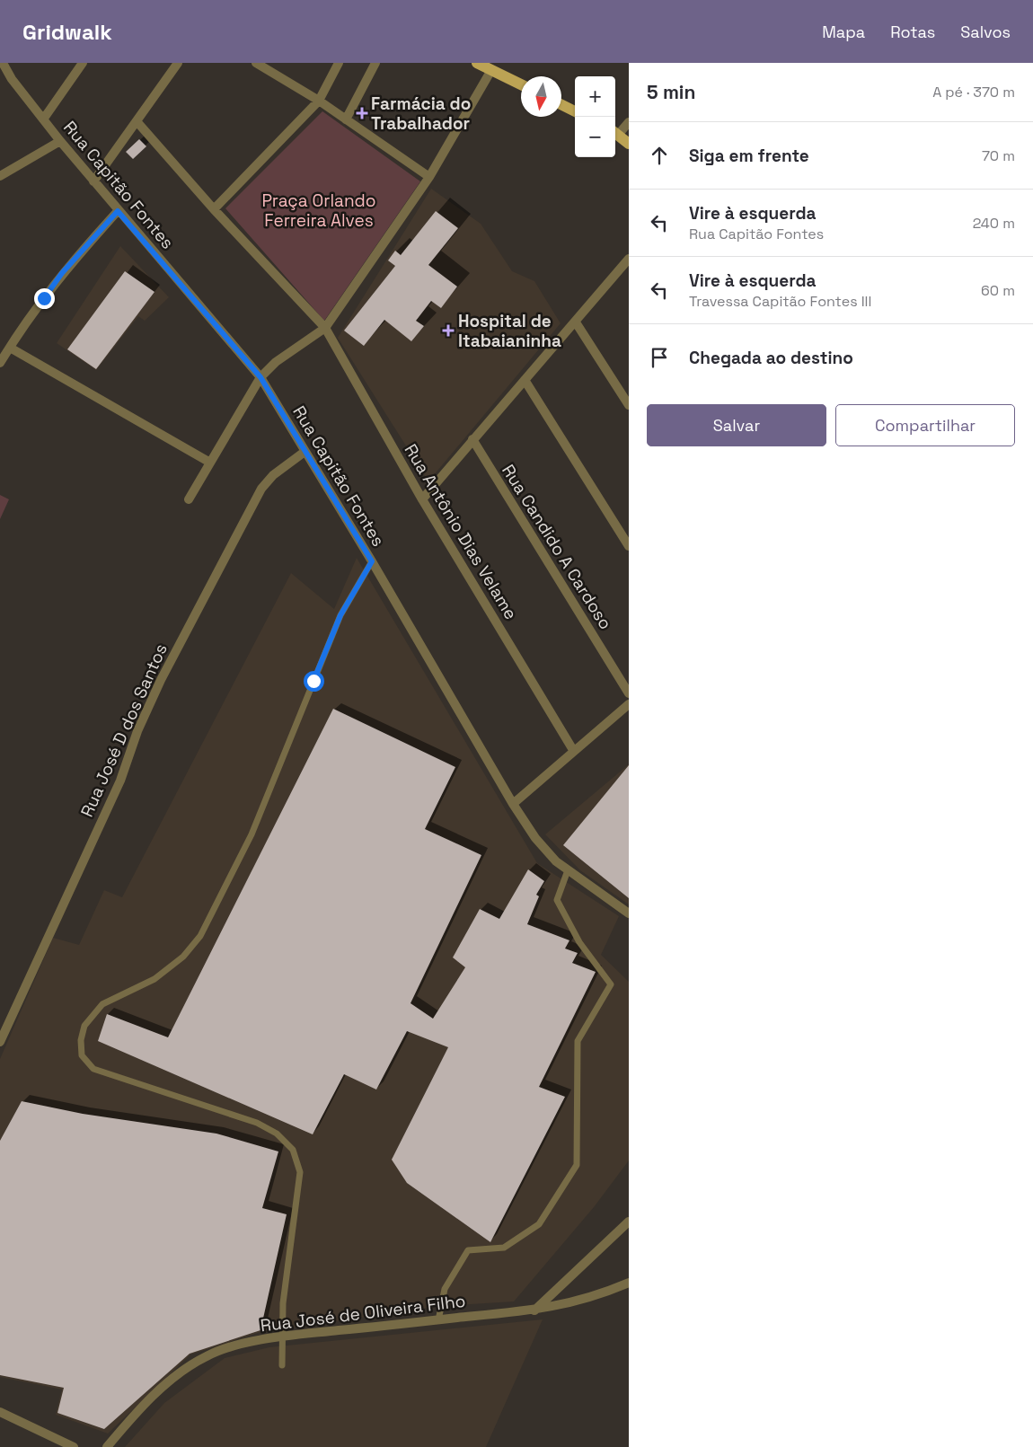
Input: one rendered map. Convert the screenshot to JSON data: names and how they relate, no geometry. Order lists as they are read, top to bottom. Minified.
{"streets":{"street":["Rua Capitão Fontes","Rua Antônio Dias Velame","Rua Candido A Cardoso","Rua José D dos Santos","Rua José de Oliveira Filho"]},"crossings":[["Rua Capitão Fontes","Rua José D dos Santos"]],"parks":["Praça Orlando Ferreira Alves"],"places":{"health":["Farmácia do Trabalhador","Hospital de Itabaianinha"]},"north":"bottom","page":{"header":"Gridwalk","nav":["Mapa","Rotas","Salvos"],"heading":["5 min","A pé · 370 m"],"map_buttons":["+","−"],"list":[["Siga em frente","70 m"],["Vire à esquerda","Rua Capitão Fontes","240 m"],["Vire à esquerda","Travessa Capitão Fontes III","60 m"],"Chegada ao destino"],"buttons":["Salvar","Compartilhar"]}}
